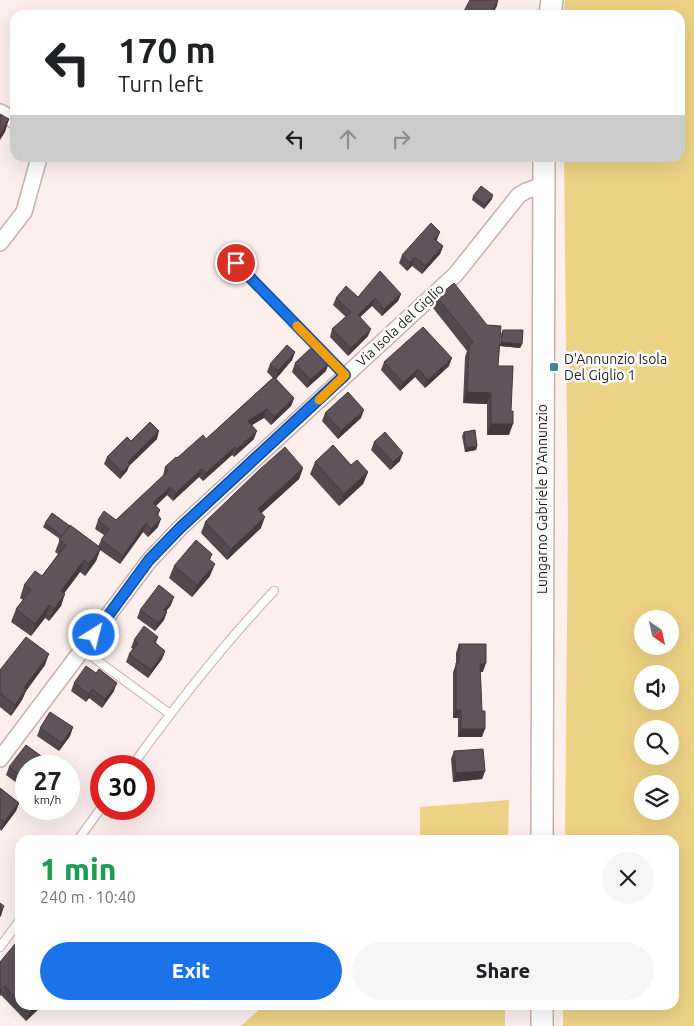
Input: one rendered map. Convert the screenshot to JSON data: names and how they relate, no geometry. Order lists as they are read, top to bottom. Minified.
{"streets":{"main road":["Lungarno Gabriele D'Annunzio"],"street":["Via Isola del Giglio"]},"crossings":[["Via Isola del Giglio","Lungarno Gabriele D'Annunzio"]],"places":{"transit":["D'Annunzio Isola Del Giglio 1"]},"north":"bottom right","page":{"turn":["170 m","Turn left"],"speed":"27 km/h","limit":"30","heading":["1 min","240 m · 10:40"],"buttons":["Exit","Share"]}}
